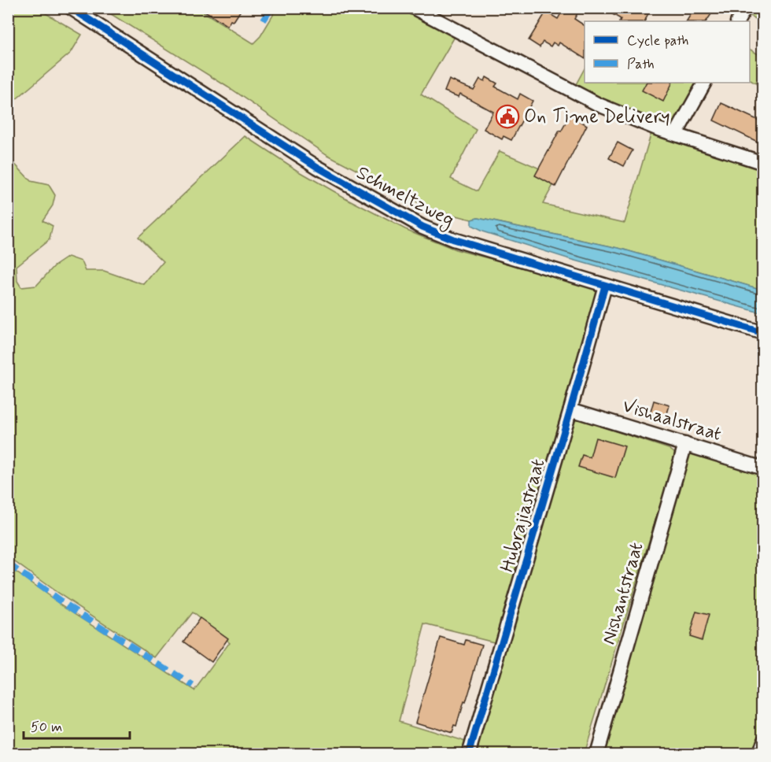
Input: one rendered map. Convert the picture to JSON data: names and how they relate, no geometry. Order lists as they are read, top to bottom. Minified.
{"streets":{"street":["Schmeltzweg","Vishaalstraat","Hubrajiastraat","Nishantstraat"]},"crossings":[["Schmeltzweg","Hubrajiastraat"],["Vishaalstraat","Hubrajiastraat"],["Vishaalstraat","Nishantstraat"]],"places":{"public building":["On Time Delivery"]},"legend":["Cycle path","Path"],"scale_bar":"50 m"}
